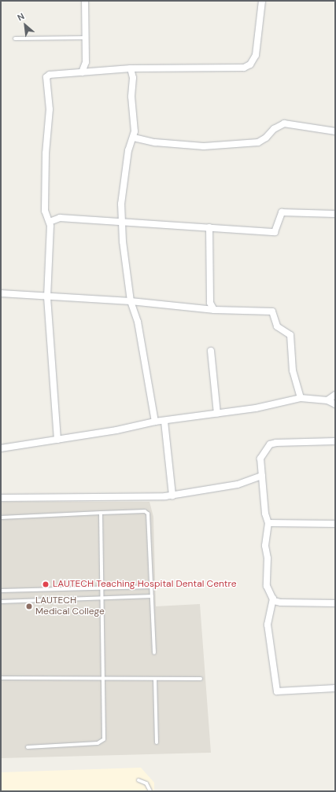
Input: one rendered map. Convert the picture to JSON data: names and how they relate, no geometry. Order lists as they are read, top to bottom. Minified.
{"places":["LAUTECH Teaching Hospital Dental Centre","LAUTECH Medical College"],"north":"top left"}
